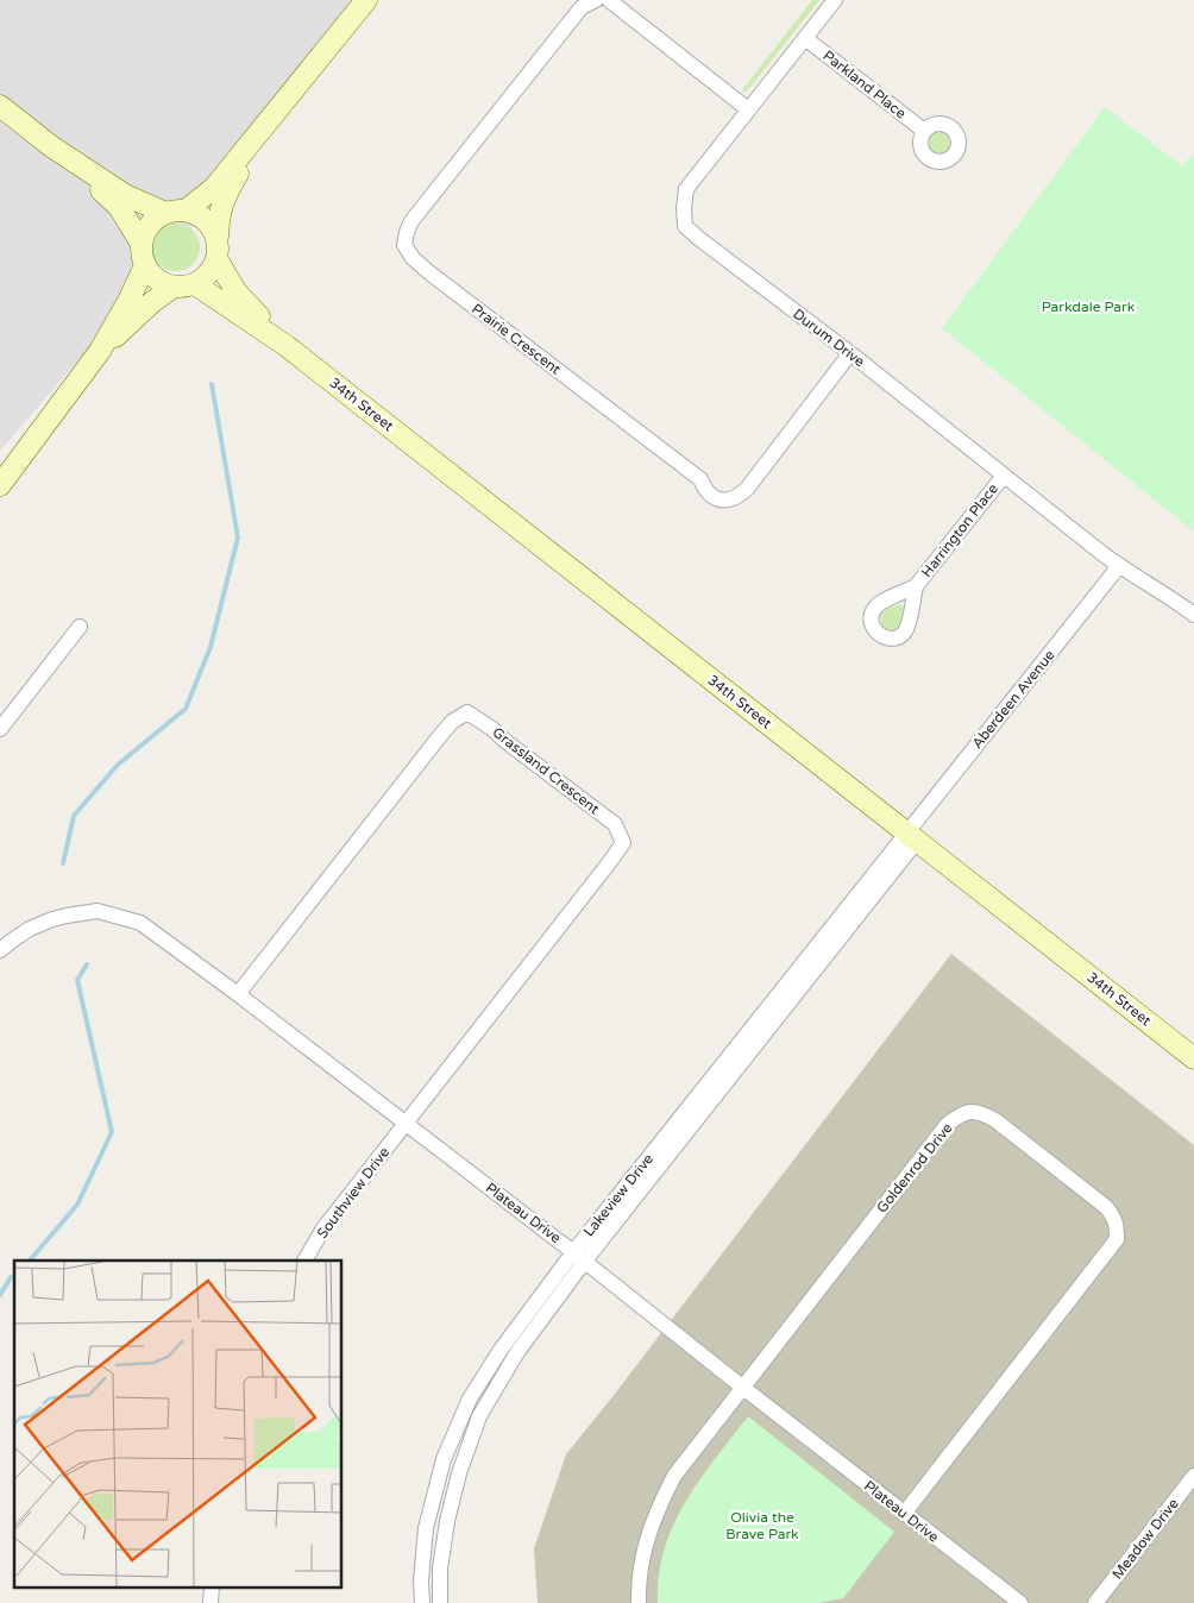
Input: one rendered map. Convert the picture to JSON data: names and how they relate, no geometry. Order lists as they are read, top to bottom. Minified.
{"streets":{"street":["Parkland Place","Durum Drive","Prairie Crescent","34th Street","Harrington Place","Aberdeen Avenue","Grassland Crescent","Goldenrod Drive","Southview Drive","Lakeview Drive","Plateau Drive","Meadow Drive"]},"crossings":[["Parkland Place","Durum Drive"],["Durum Drive","Prairie Crescent"],["Durum Drive","Harrington Place"],["Durum Drive","Aberdeen Avenue"],["34th Street","Aberdeen Avenue"],["34th Street","Lakeview Drive"],["Aberdeen Avenue","Lakeview Drive"],["Grassland Crescent","Southview Drive"],["Grassland Crescent","Plateau Drive"],["Goldenrod Drive","Plateau Drive"],["Southview Drive","Plateau Drive"],["Lakeview Drive","Plateau Drive"]],"parks":["Parkdale Park","Olivia the Brave Park"]}
